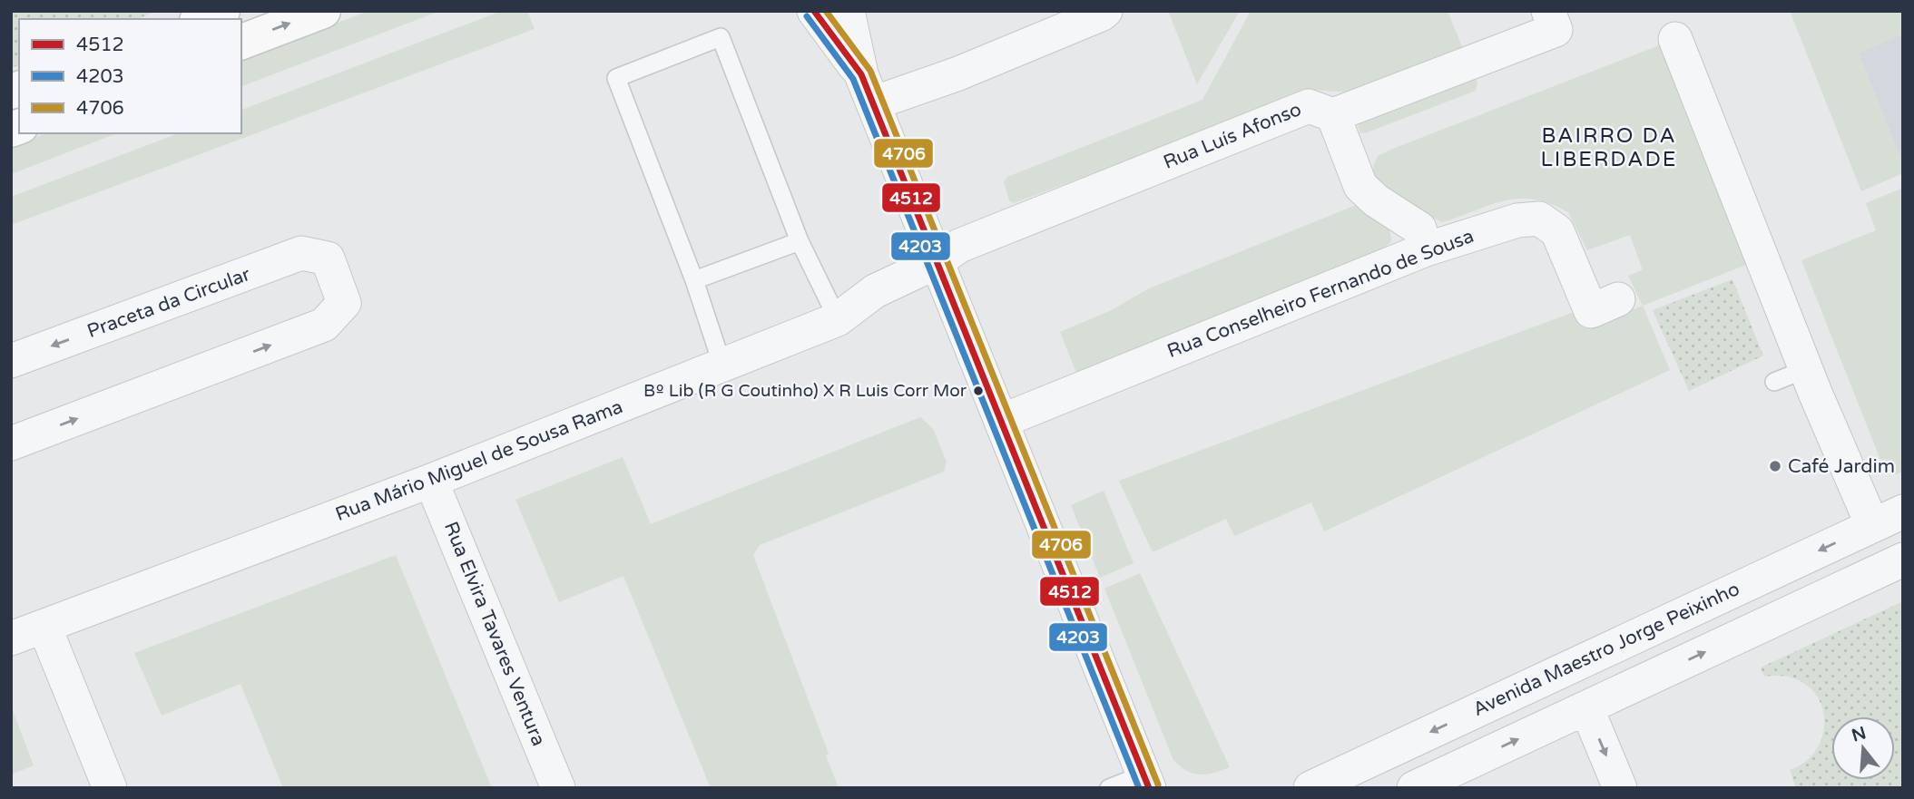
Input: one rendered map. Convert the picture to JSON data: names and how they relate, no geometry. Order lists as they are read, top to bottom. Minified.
{"streets":{"street":["Rua Luís Afonso","Rua Conselheiro Fernando de Sousa","Praceta da Circular","Rua Mário Miguel de Sousa Rama","Rua Elvira Tavares Ventura","Avenida Maestro Jorge Peixinho"]},"crossings":[["Rua Luís Afonso","Rua Mário Miguel de Sousa Rama"],["Rua Mário Miguel de Sousa Rama","Rua Elvira Tavares Ventura"]],"districts":["BAIRRO DA LIBERDADE"],"places":["Bº Lib (R G Coutinho) X R Luis Corr Mor","Café Jardim"],"lines":["transit line 4512","transit line 4706","transit line 4203"],"legend":["4512","4203","4706"],"north":"top"}
